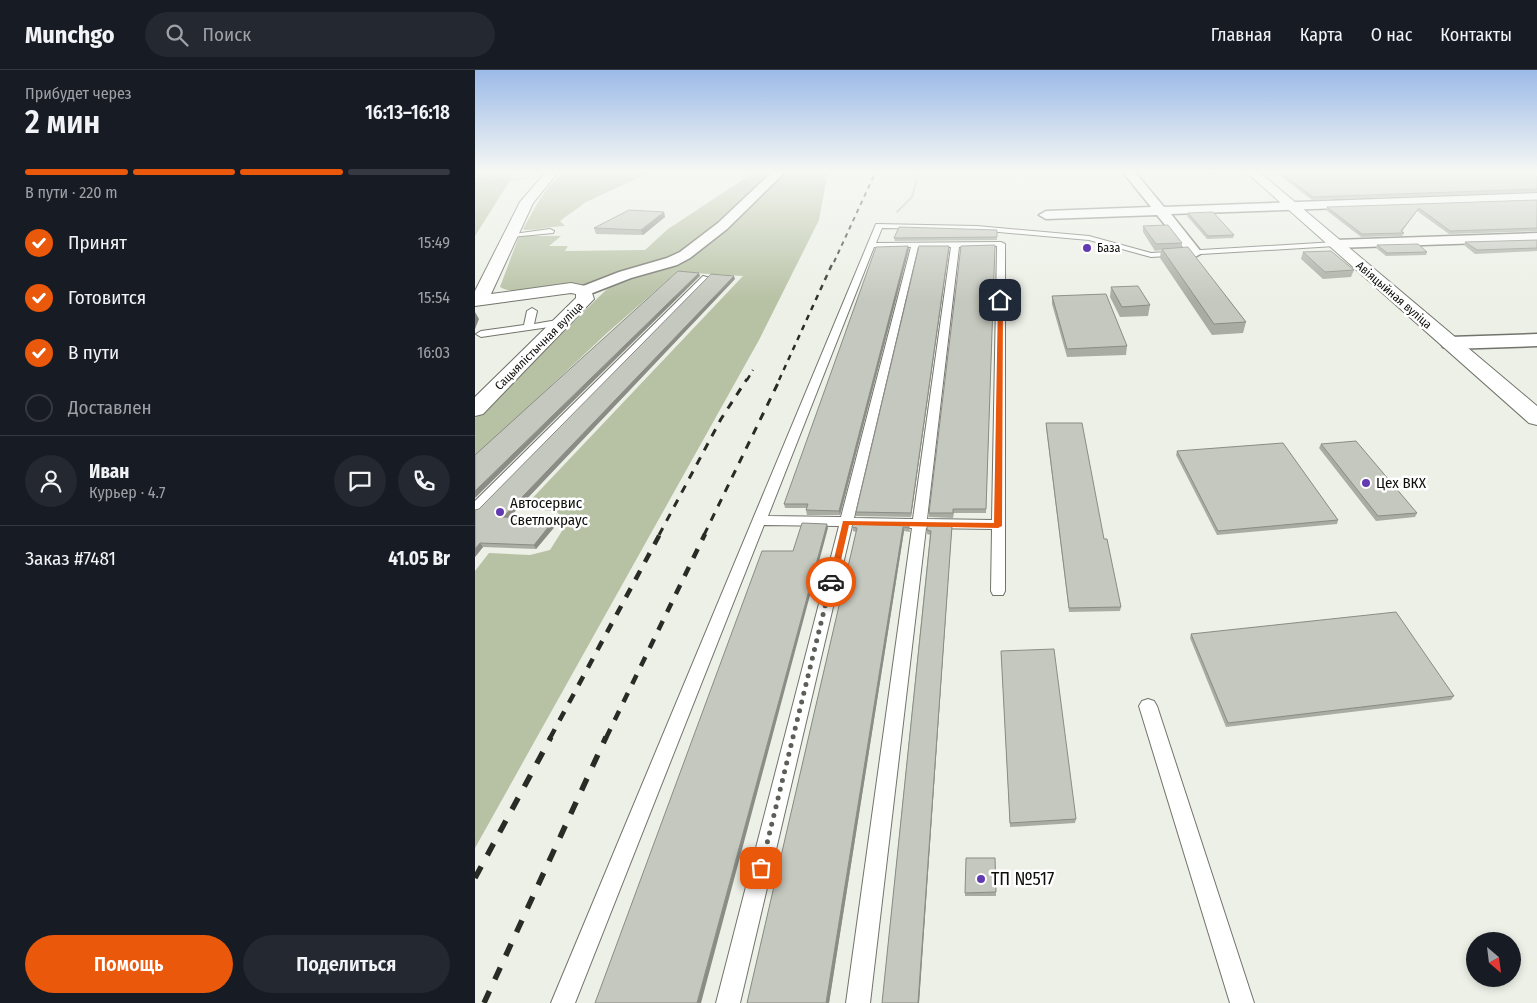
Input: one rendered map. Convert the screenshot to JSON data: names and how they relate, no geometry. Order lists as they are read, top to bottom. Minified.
{"streets":{"street":["Авіяцыйная вуліца","Сацыялістычная вуліца"]},"places":["База","Цех ВКХ","Автосервис Светлокраус","ТП №517"],"north":"bottom right","page":{"header":"Munchgo","search":"Поиск","nav":["Главная","Карта","О нас","Контакты"],"heading":["2 мин","Прибудет через","16:13–16:18"],"panel":["Иван","Курьер · 4.7","Заказ #7481","41.05 Br"],"bar":"В пути · 220 m","list":[["Принят","15:49"],["Готовится","15:54"],["В пути","16:03"],"Доставлен"],"buttons":["Помощь","Поделиться"]}}
